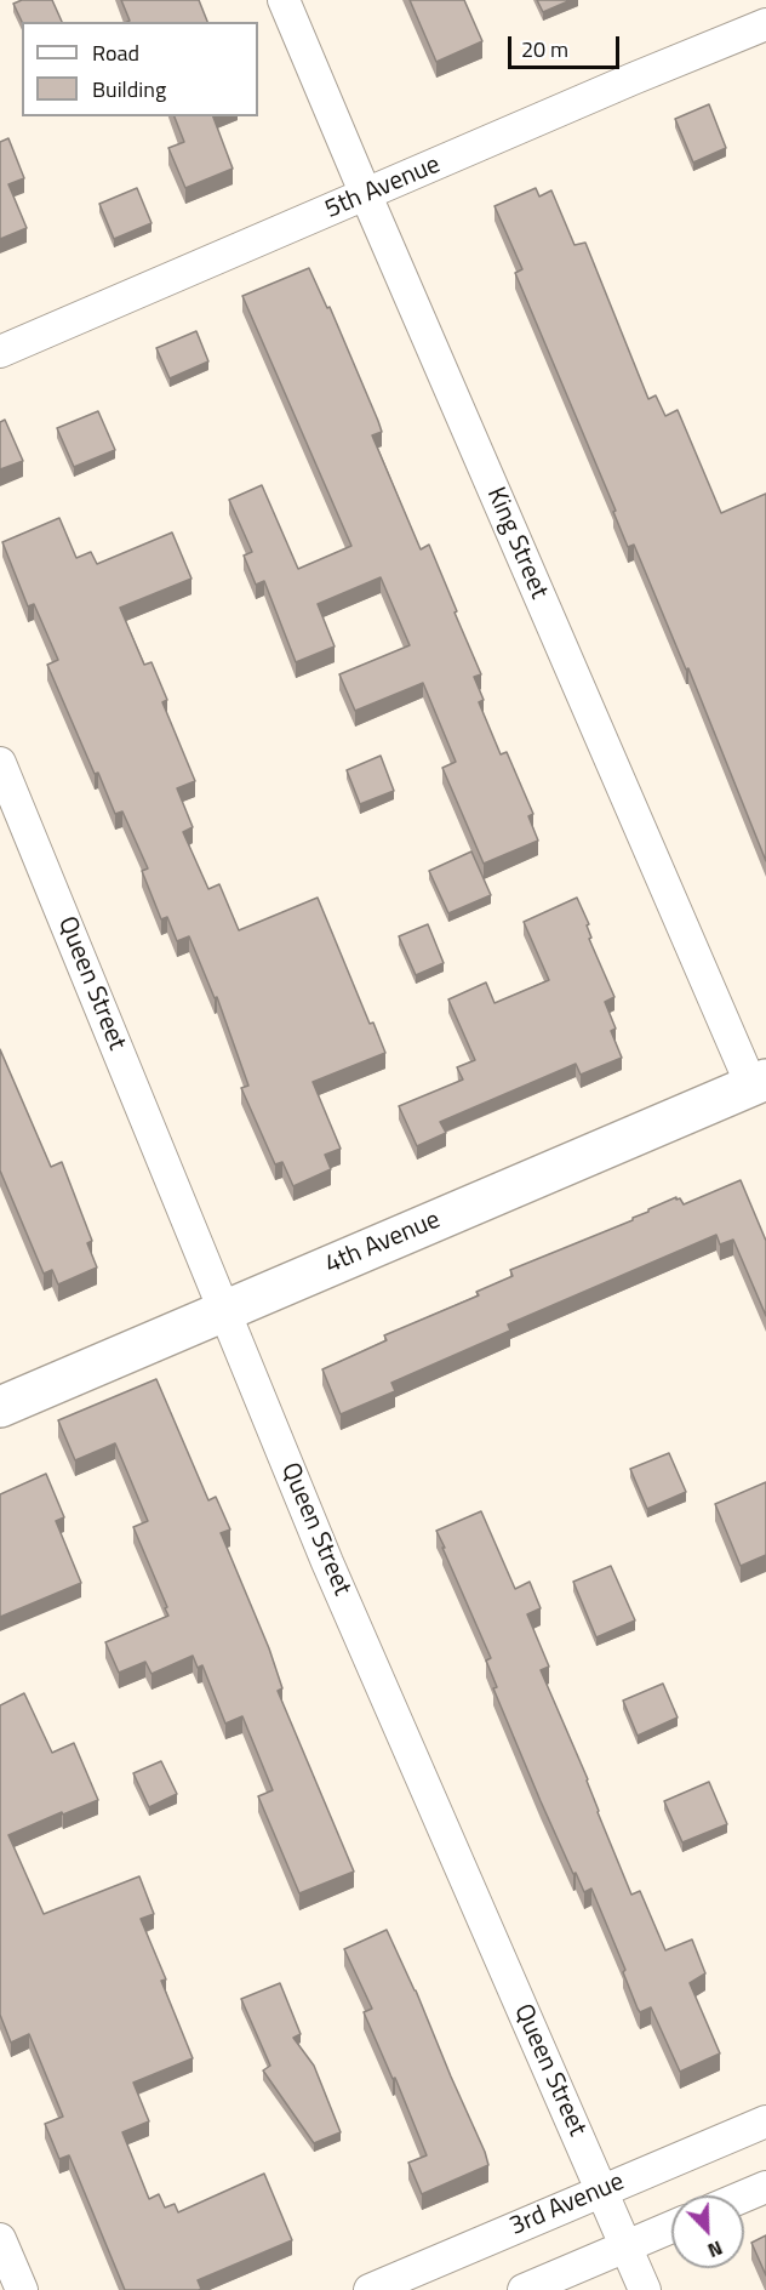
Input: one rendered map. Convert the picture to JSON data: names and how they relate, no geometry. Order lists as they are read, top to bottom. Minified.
{"streets":{"street":["5th Avenue","King Street","Queen Street","4th Avenue","3rd Avenue"]},"crossings":[["5th Avenue","King Street"],["King Street","4th Avenue"],["Queen Street","4th Avenue"],["Queen Street","3rd Avenue"]],"legend":["Road","Building"],"scale_bar":"20 m","north":"bottom right"}
